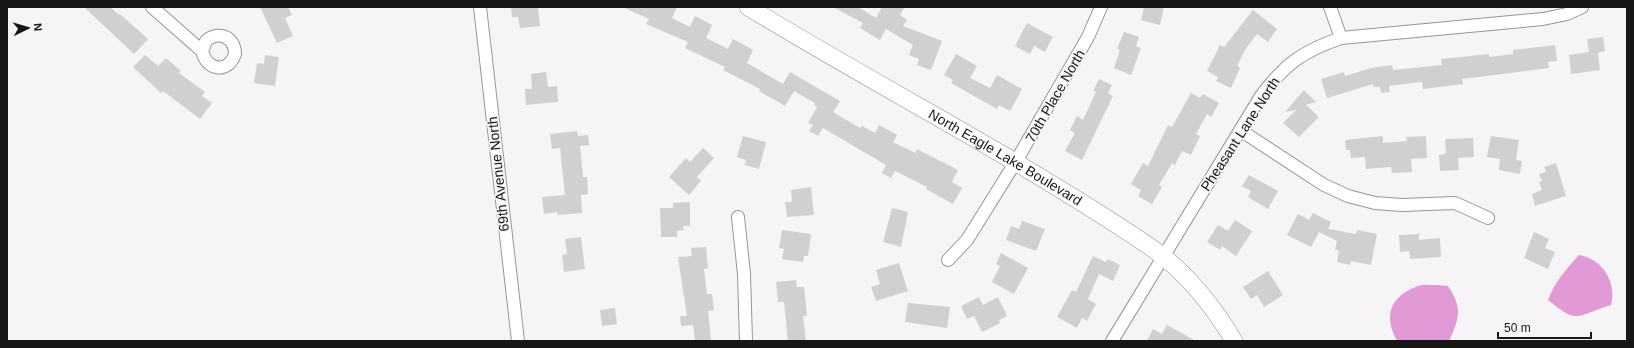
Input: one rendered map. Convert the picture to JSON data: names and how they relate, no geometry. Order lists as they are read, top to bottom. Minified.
{"streets":{"street":["70th Place North","Pheasant Lane North","North Eagle Lake Boulevard","69th Avenue North"]},"crossings":[["70th Place North","North Eagle Lake Boulevard"],["Pheasant Lane North","North Eagle Lake Boulevard"]],"scale_bar":"50 m","north":"right"}
